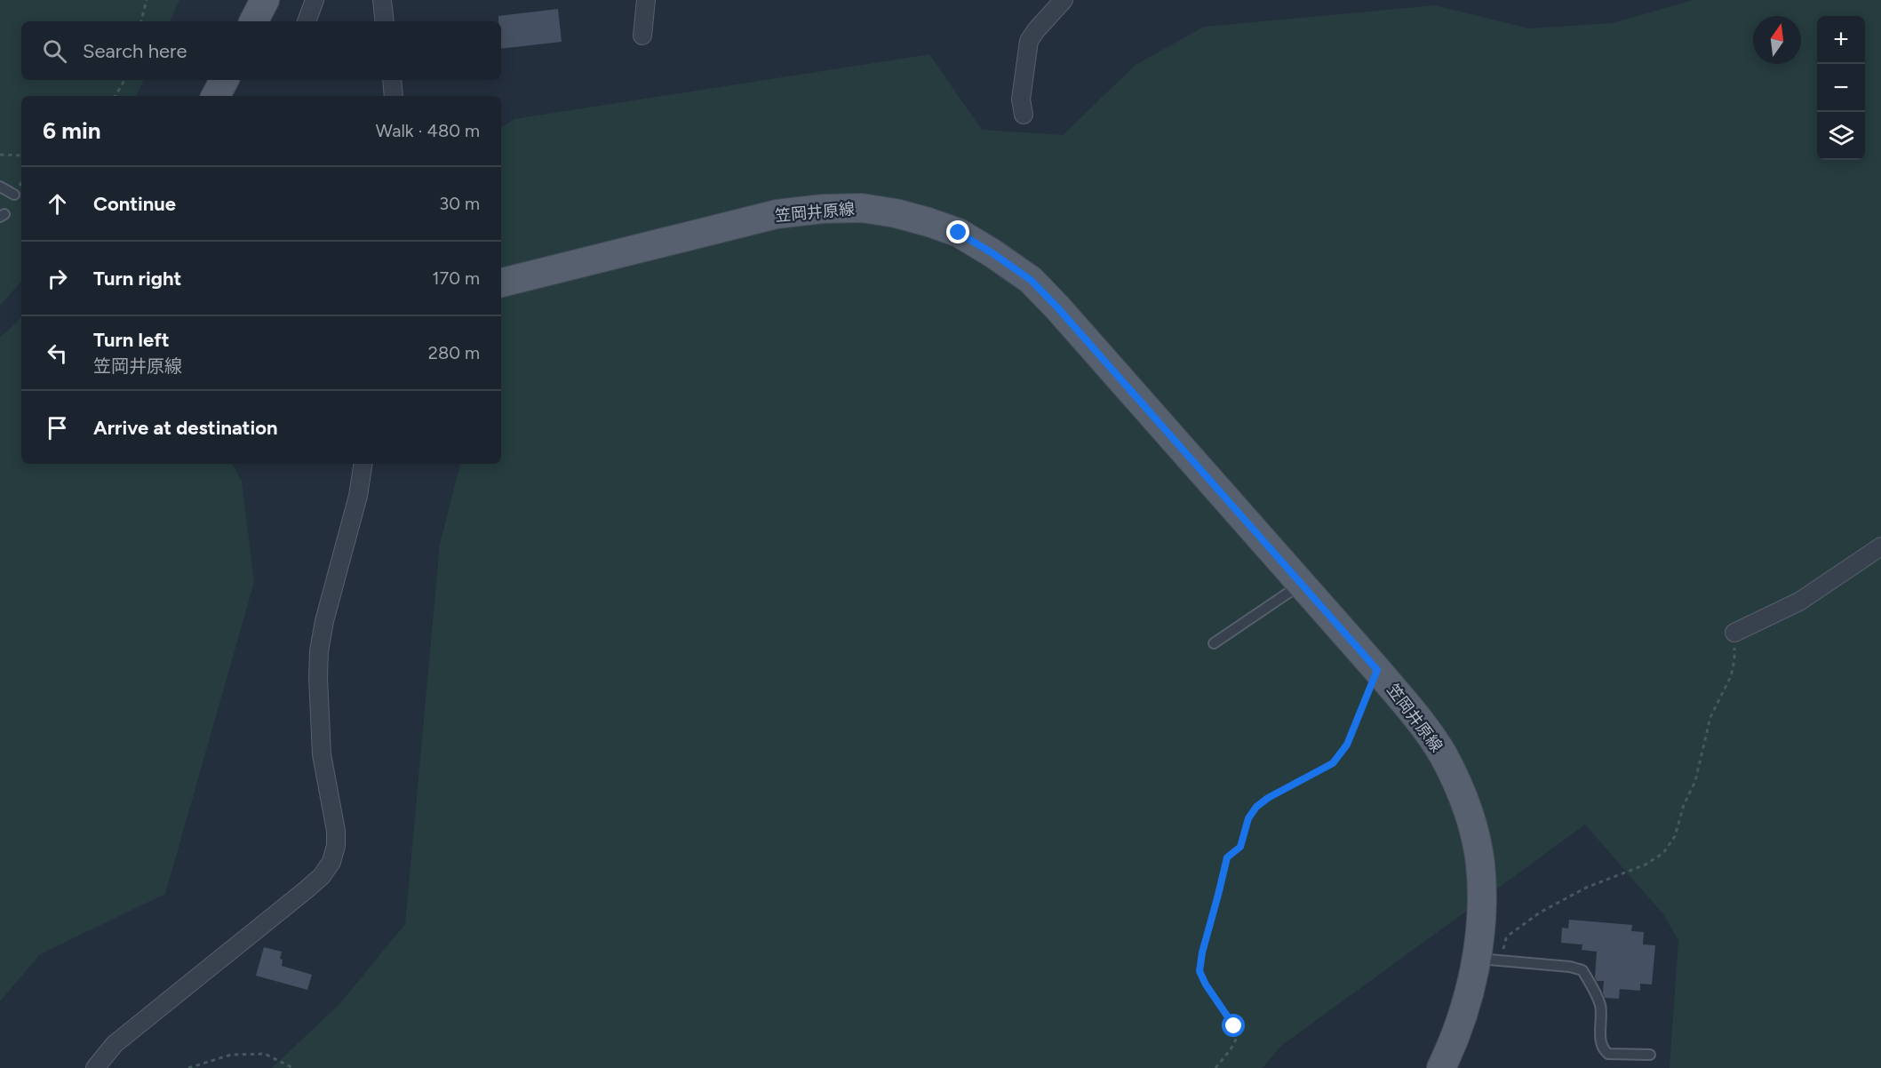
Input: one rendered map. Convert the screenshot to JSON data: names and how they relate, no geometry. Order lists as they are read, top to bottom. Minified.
{"streets":{"main road":["笠岡井原線"]},"north":"top","page":{"map_buttons":["+","−"],"search":"Search here","heading":["6 min","Walk · 480 m"],"list":[["Continue","30 m"],["Turn right","170 m"],["Turn left","笠岡井原線","280 m"],"Arrive at destination"]}}
